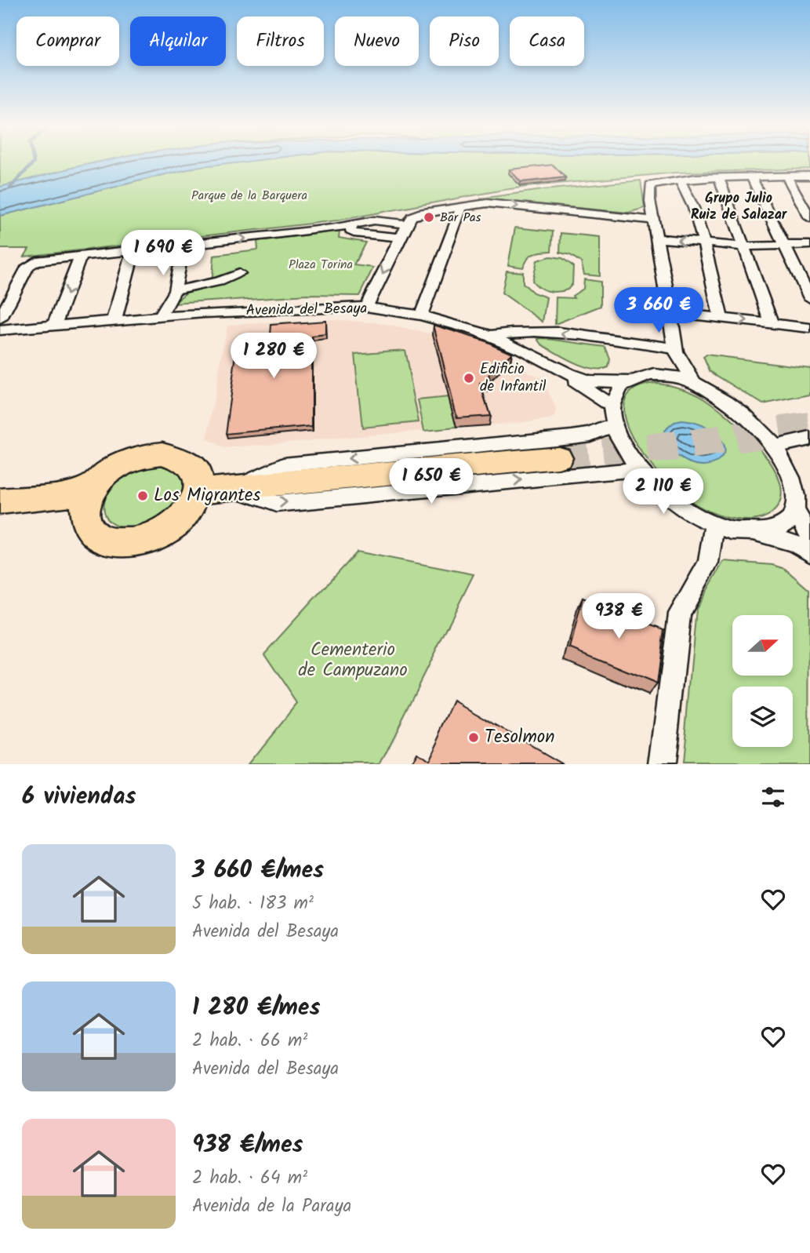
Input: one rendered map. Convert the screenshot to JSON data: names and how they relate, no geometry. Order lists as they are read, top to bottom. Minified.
{"streets":{"street":["Avenida del Besaya"]},"districts":["Grupo Julio Ruiz de Salazar"],"parks":["Parque de la Barquera","Plaza Torina","Cementerio de Campuzano"],"places":["Bar Pas","Edificio de Infantil","Los Migrantes","Tesolmon"],"north":"right","page":{"chip":["Comprar","Alquilar","Filtros","Nuevo","Piso","Casa"],"price":["1 690 €","3 660 €","1 280 €","1 650 €","2 110 €","938 €"],"heading":"6 viviendas","list":[{"name":"3 660 €/mes","note":"5 hab. · 183 m² · Avenida del Besaya"},{"name":"1 280 €/mes","note":"2 hab. · 66 m² · Avenida del Besaya"},{"name":"938 €/mes","note":"2 hab. · 64 m² · Avenida de la Paraya"}]}}
